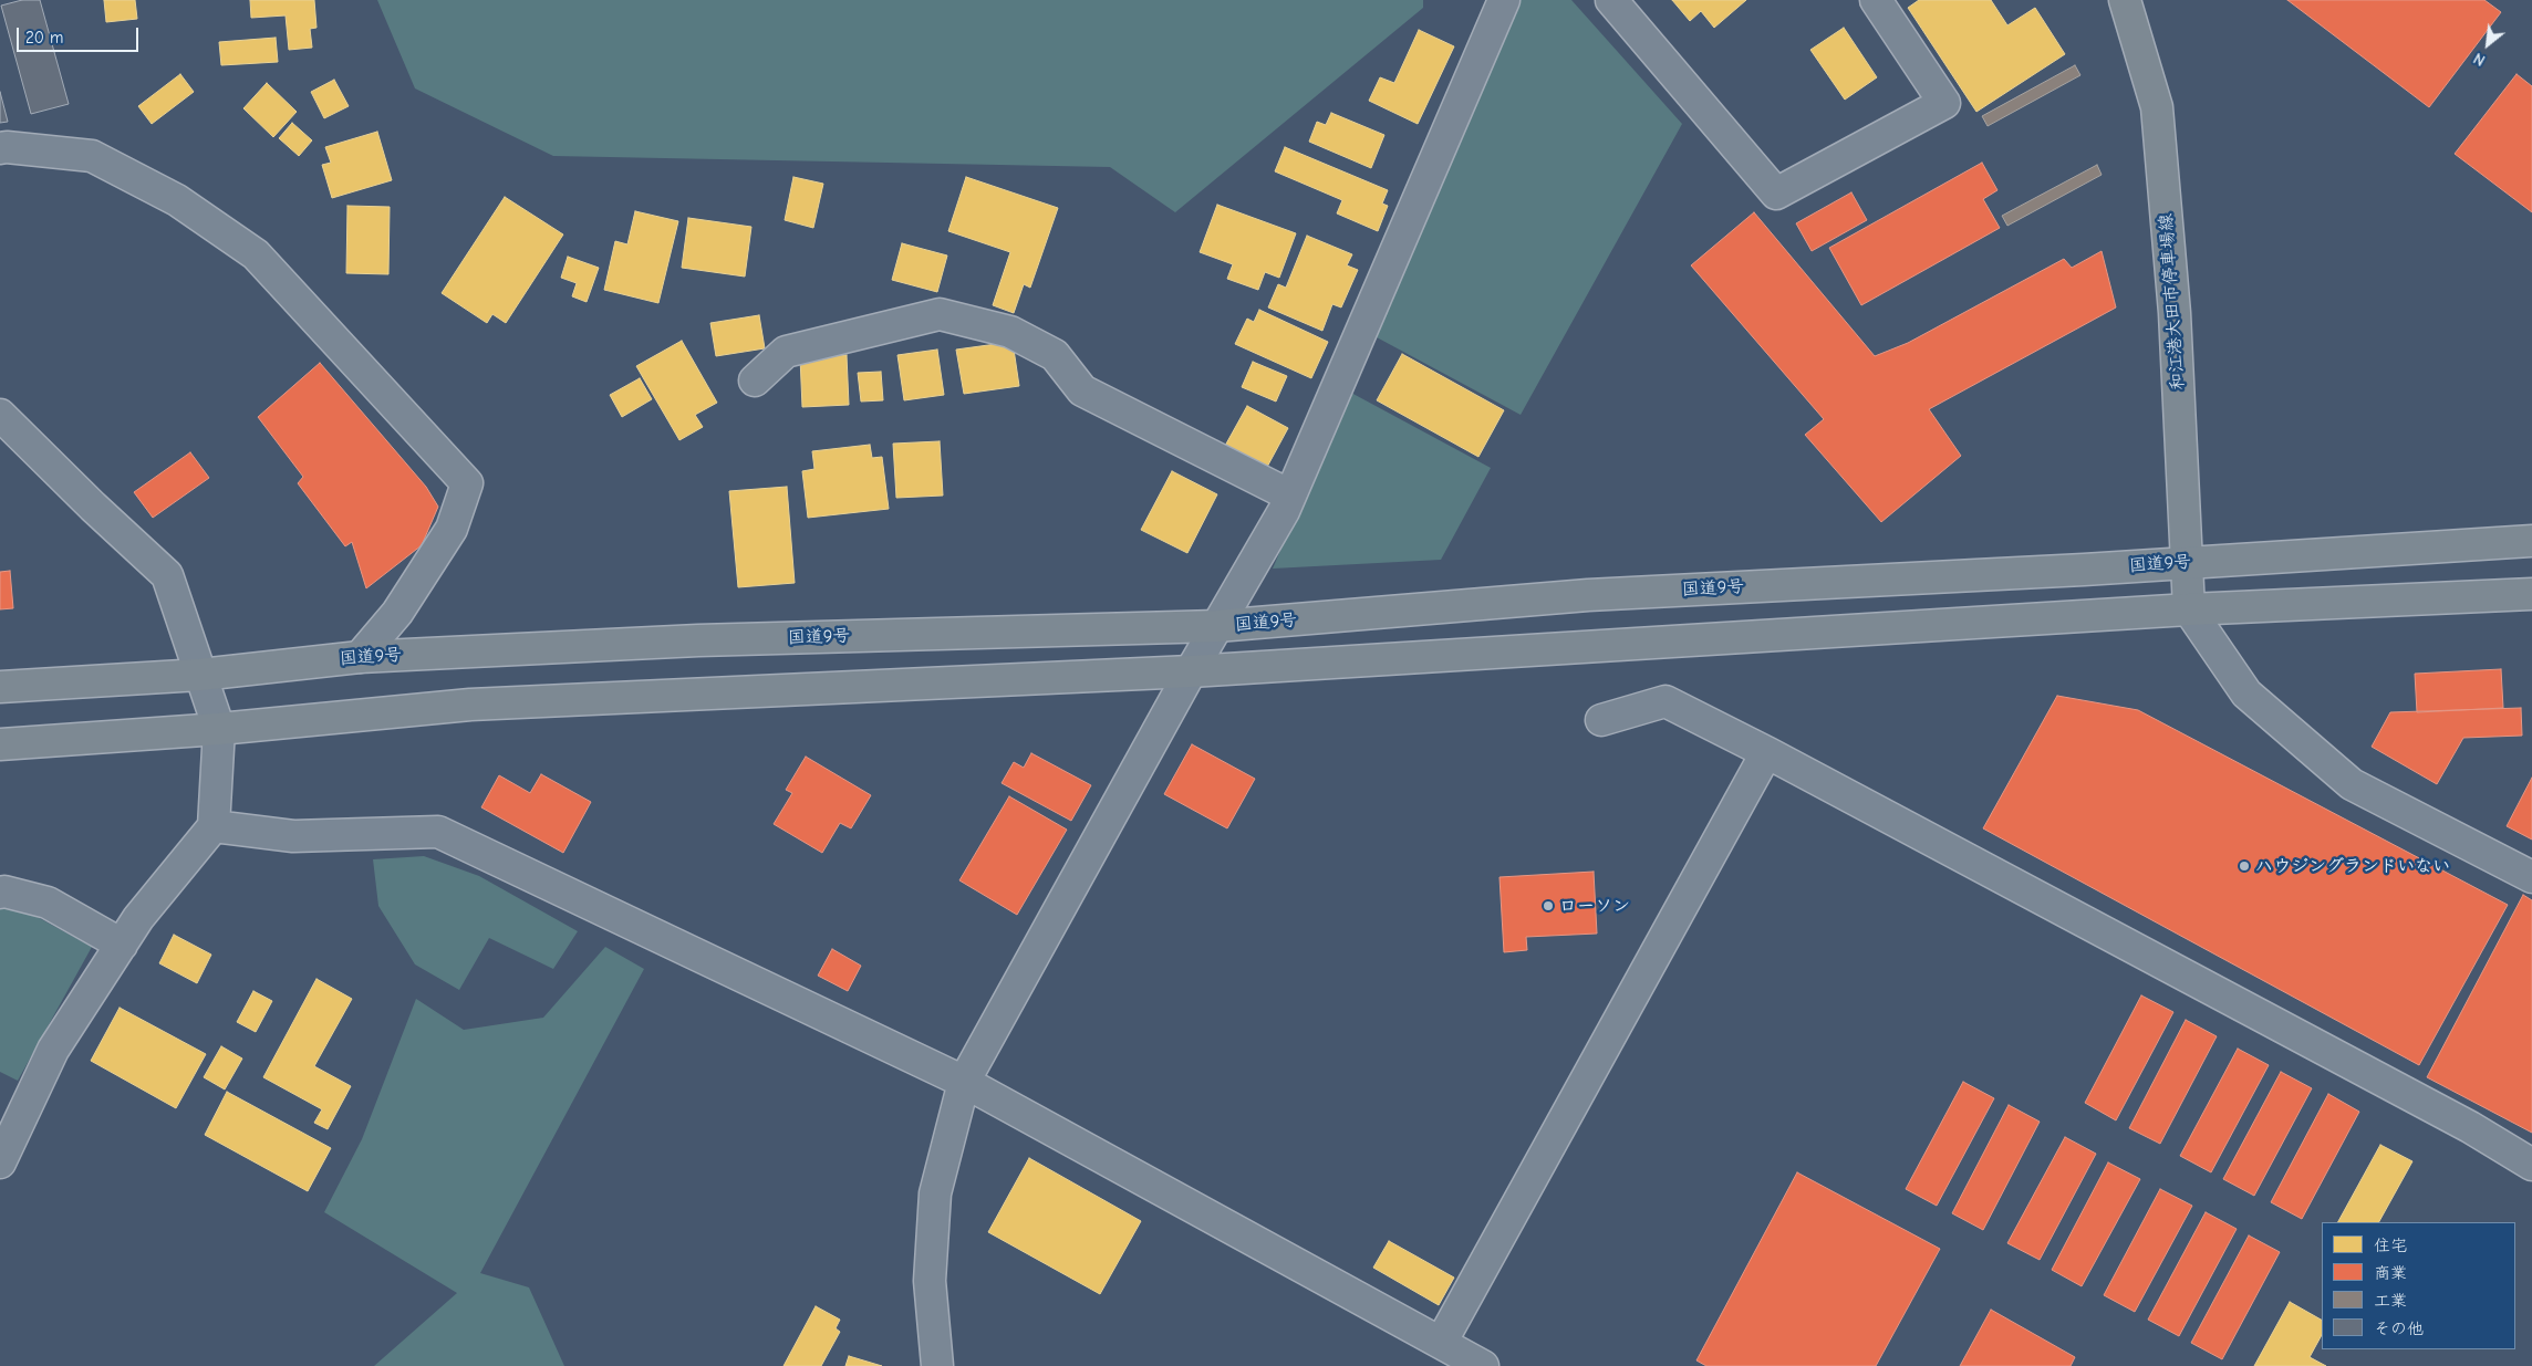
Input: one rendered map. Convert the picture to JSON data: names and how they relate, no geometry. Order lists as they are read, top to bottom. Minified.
{"streets":{"main road":["和江港大田市停車場線","国道9号"]},"crossings":[["和江港大田市停車場線","国道9号"]],"places":["ハウジングランドいない","ローソン"],"legend":["住宅","商業","工業","その他"],"scale_bar":"20 m","north":"bottom left"}
